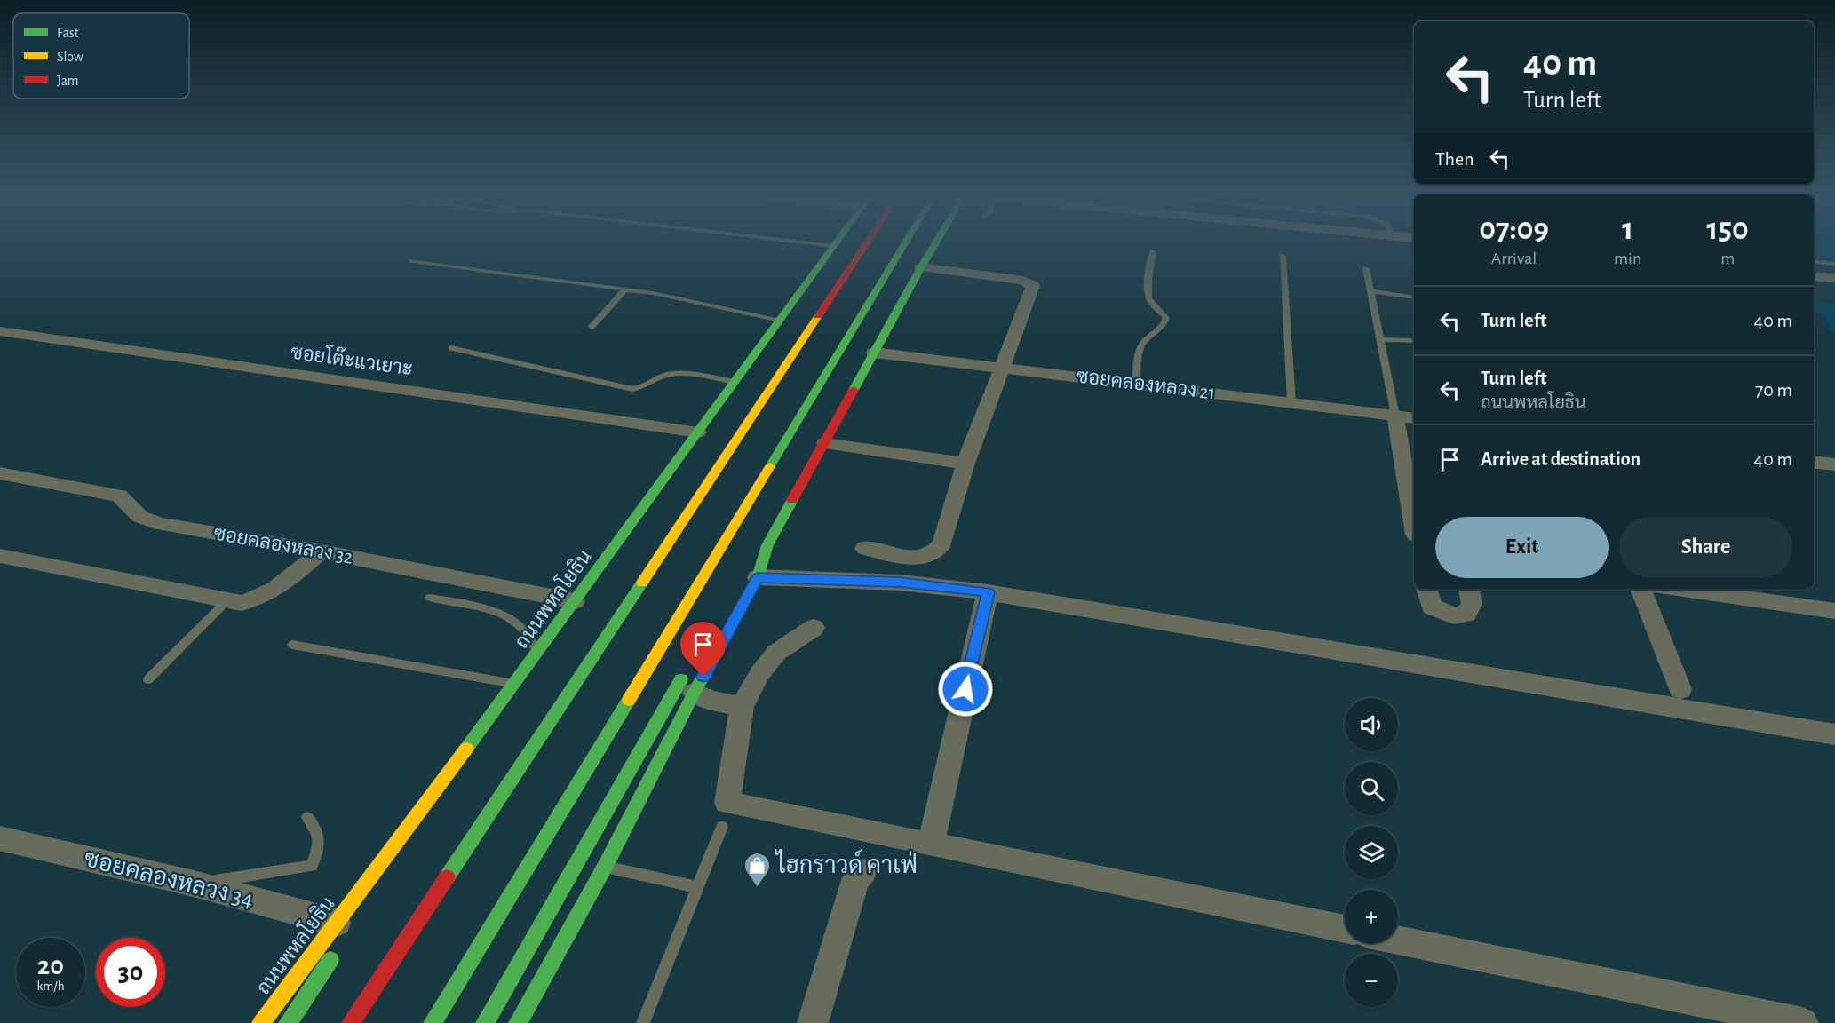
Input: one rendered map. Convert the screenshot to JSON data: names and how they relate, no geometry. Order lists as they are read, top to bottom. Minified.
{"streets":{"main road":["ถนนพหลโยธิน"],"street":["ซอยโต๊ะแวเยาะ","ซอยคลองหลวง 21","ซอยคลองหลวง 32","ซอยคลองหลวง 34"]},"crossings":[["ซอยโต๊ะแวเยาะ","ถนนพหลโยธิน"],["ซอยคลองหลวง 32","ถนนพหลโยธิน"],["ถนนพหลโยธิน","ซอยคลองหลวง 34"]],"places":{"shop":["ไฮกราวด์ คาเฟ่"]},"legend":["Fast","Slow","Jam"],"page":{"turn":["40 m","Turn left"],"then":"Then","eta":["07:09","Arrival","1","min","150","m"],"list":[{"name":"Turn left","value":"40 m"},{"name":"Turn left","note":"ถนนพหลโยธิน","value":"70 m"},{"name":"Arrive at destination","value":"40 m"}],"buttons":["Exit","Share"],"map_buttons":["+","−"],"speed":"20 km/h","limit":"30"}}
